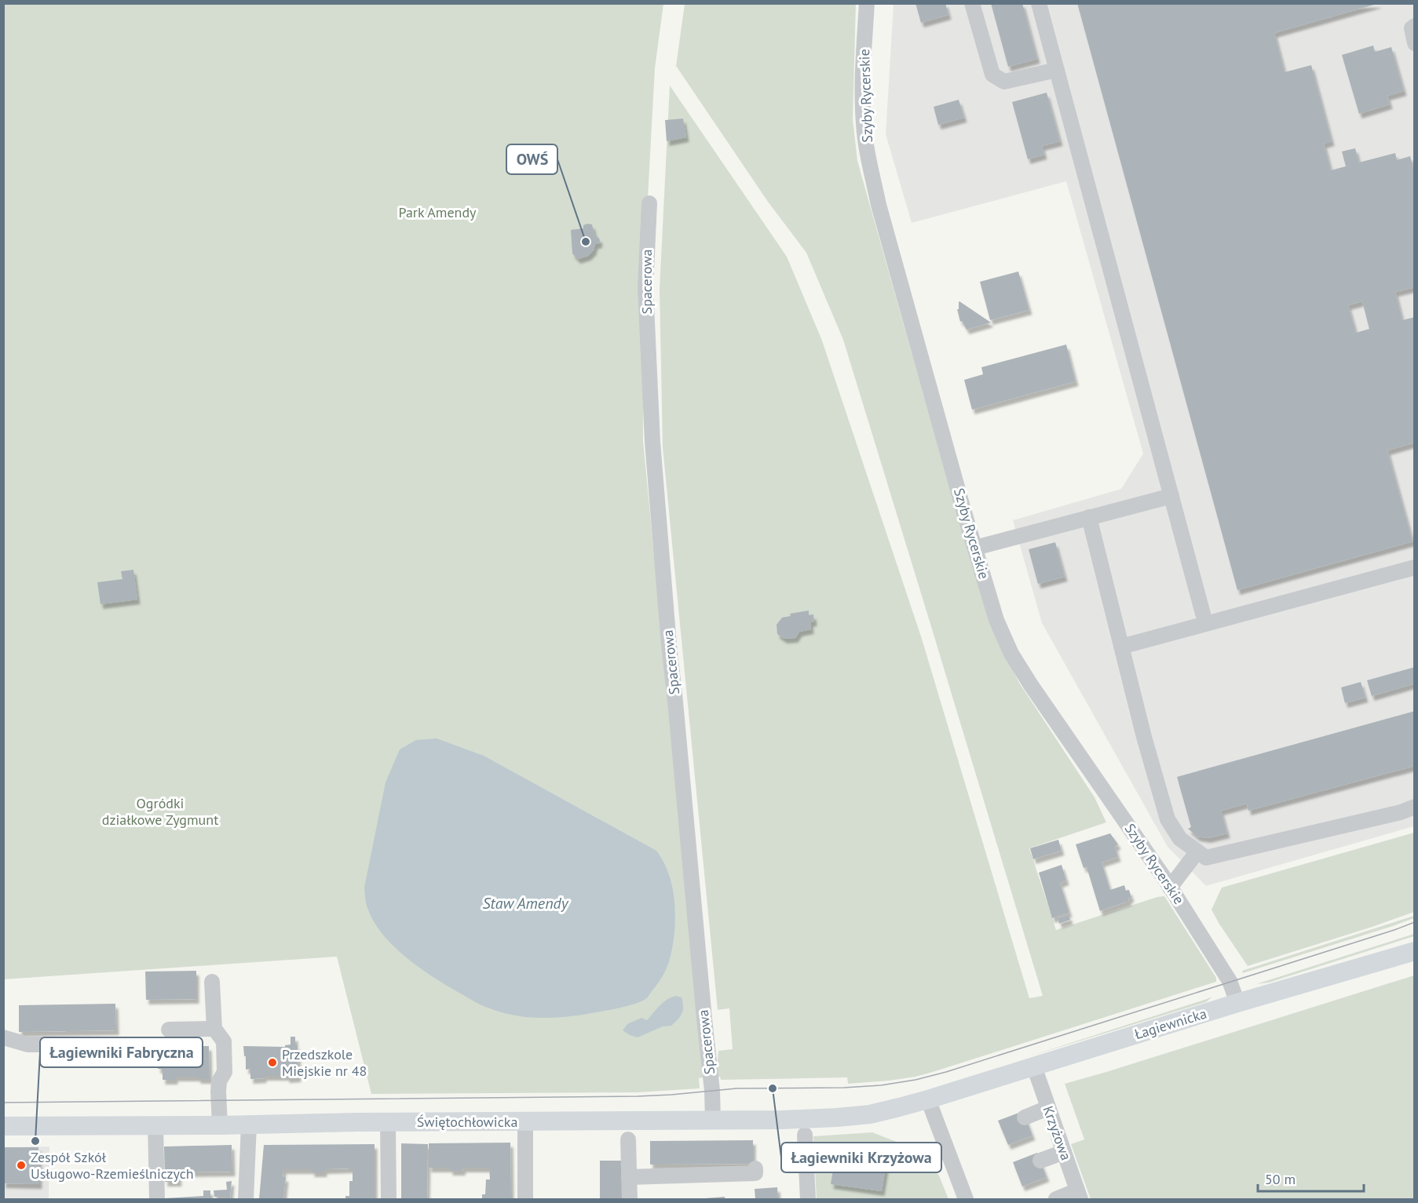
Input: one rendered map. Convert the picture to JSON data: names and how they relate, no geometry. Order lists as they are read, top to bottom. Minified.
{"streets":{"main road":["Łagiewnicka","Świętochłowicka"],"street":["Szyby Rycerskie","Spacerowa","Krzyżowa"]},"crossings":[["Szyby Rycerskie","Łagiewnicka"],["Spacerowa","Świętochłowicka"],["Łagiewnicka","Świętochłowicka"],["Łagiewnicka","Krzyżowa"]],"water":["Staw Amendy"],"parks":["Park Amendy","Ogródki działkowe Zygmunt"],"places":["OWŚ","Przedszkole Miejskie nr 48","Łagiewniki Krzyżowa","Łagiewniki Fabryczna","Zespół Szkół Usługowo-Rzemieślniczych"],"scale_bar":"50 m"}
